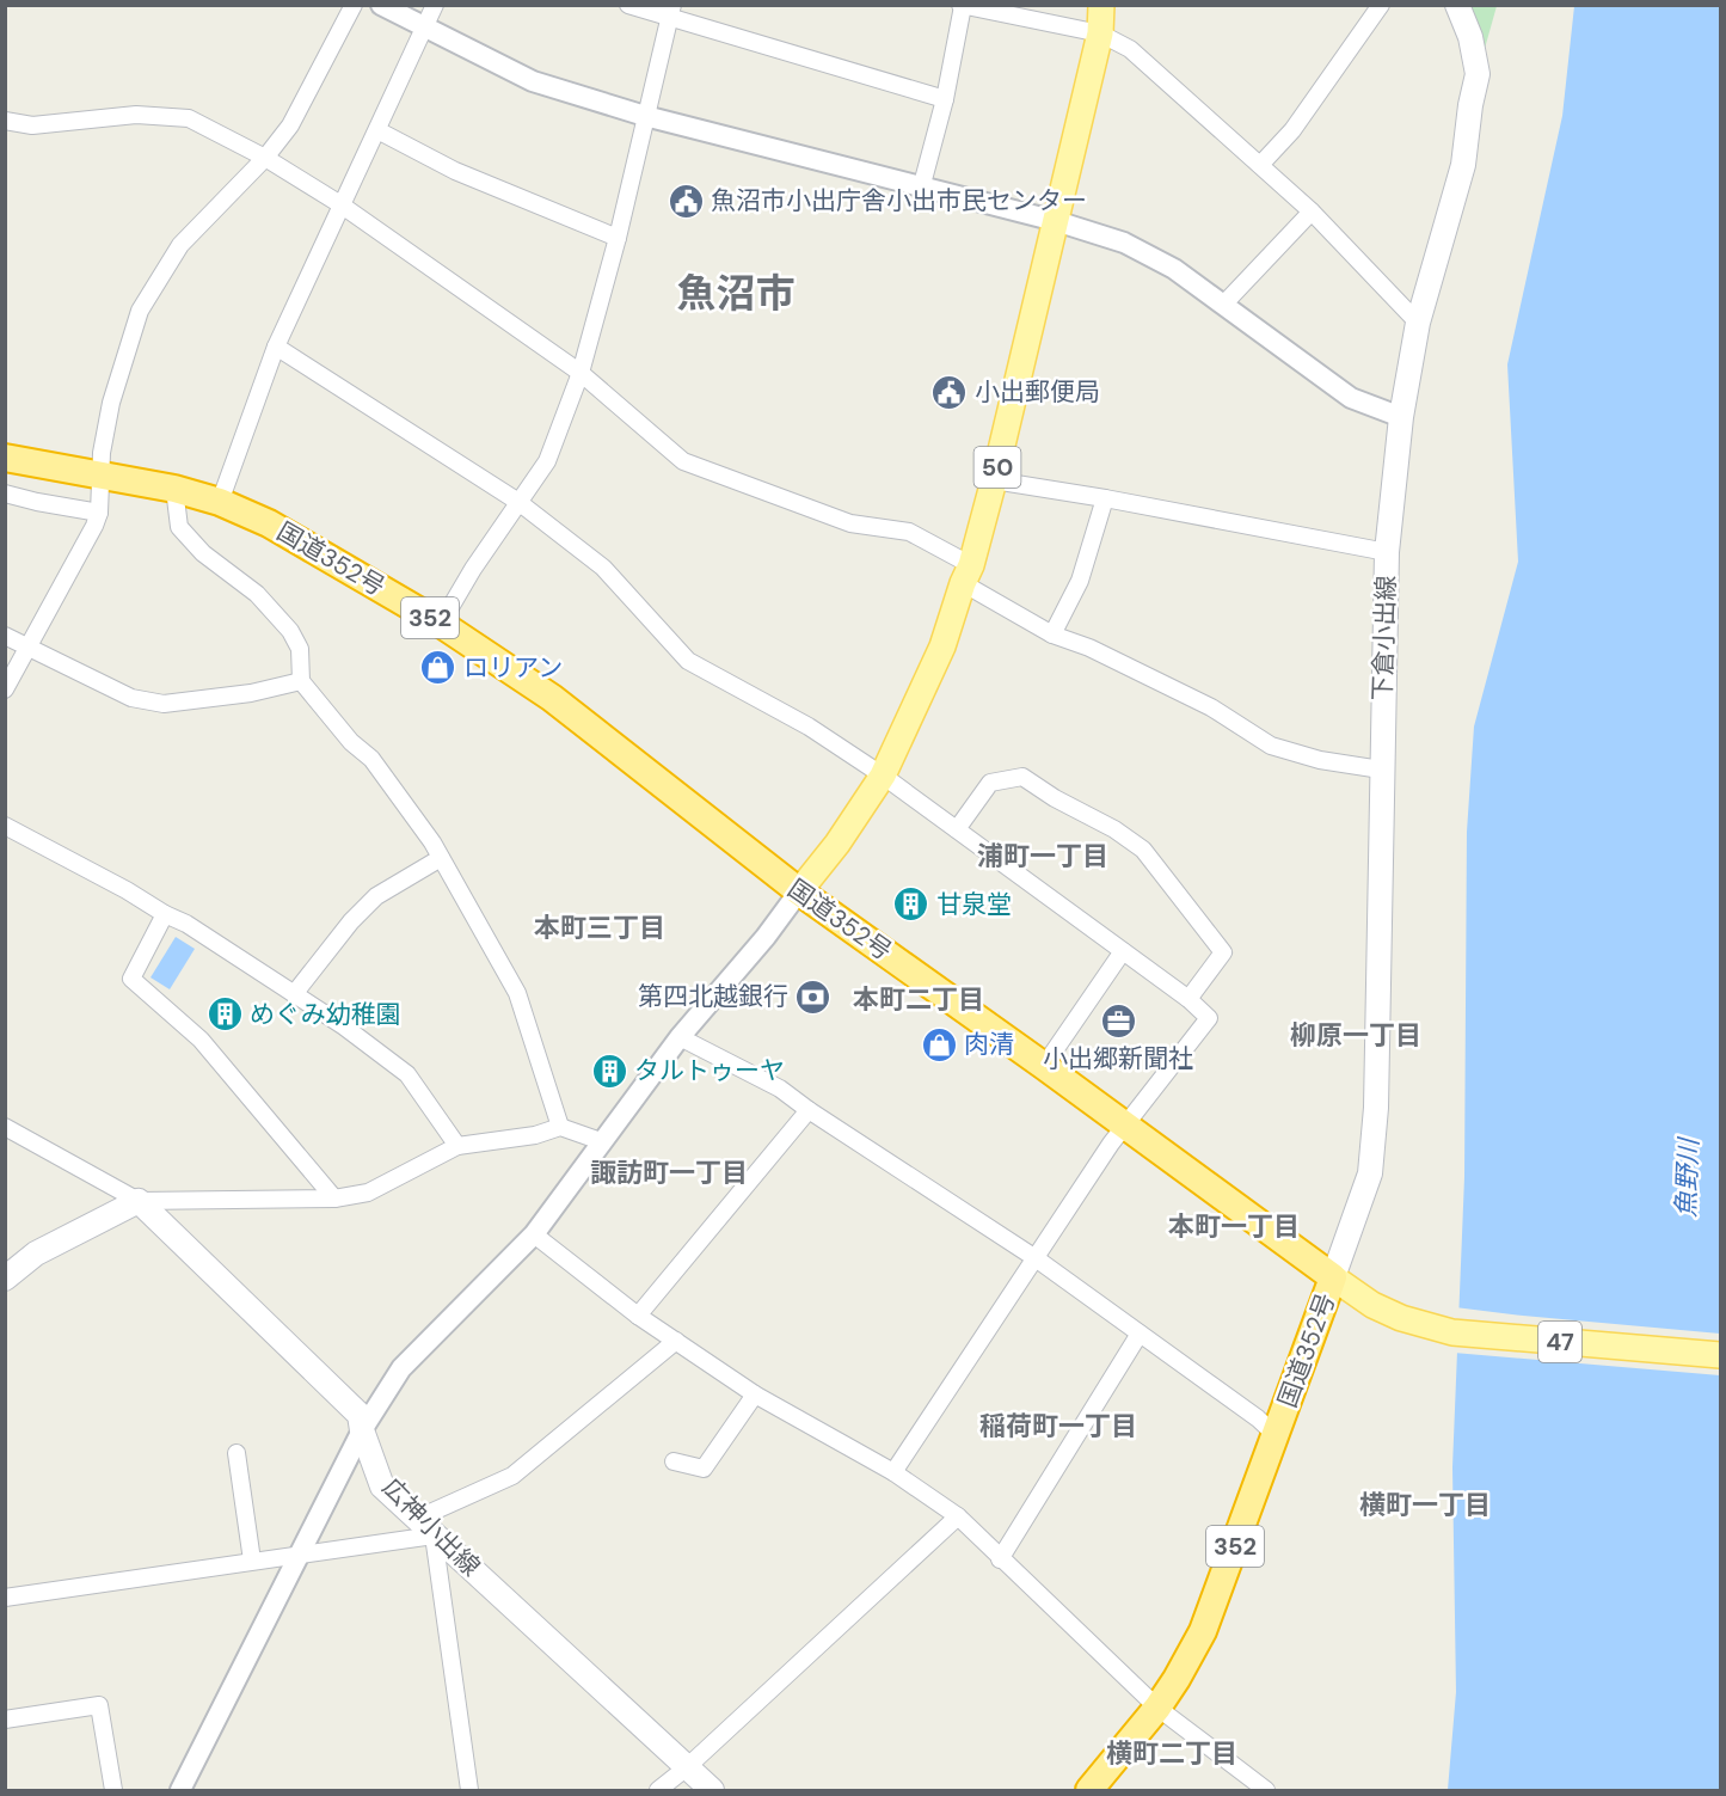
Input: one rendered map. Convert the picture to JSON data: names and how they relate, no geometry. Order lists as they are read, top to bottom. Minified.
{"streets":{"highway":["国道352号","352"],"main road":["50","下倉小出線","47","広神小出線"]},"crossings":[["50","国道352号"],["国道352号","下倉小出線"],["国道352号","47"],["下倉小出線","47"]],"districts":["魚沼市","浦町一丁目","本町三丁目","本町二丁目","柳原一丁目","諏訪町一丁目","本町一丁目","稲荷町一丁目","横町一丁目","横町二丁目"],"water":["魚野川"],"places":{"public building":["魚沼市小出庁舎小出市民センター","小出郵便局"],"shop":["ロリアン","肉清"],"building":["甘泉堂","めぐみ幼稚園","タルトゥーヤ"],"bank":["第四北越銀行"],"office":["小出郷新聞社"]}}
